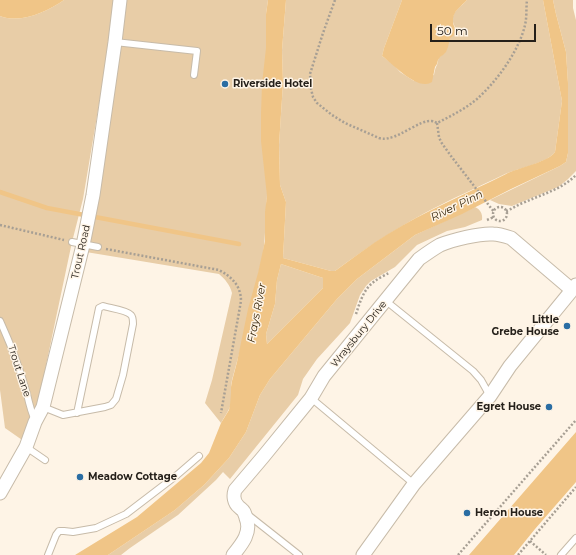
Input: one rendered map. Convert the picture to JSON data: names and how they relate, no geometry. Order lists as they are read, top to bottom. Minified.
{"streets":{"street":["Trout Road","Wraysbury Drive"],"lane":["Trout Lane"]},"crossings":[["Trout Road","Trout Lane"]],"water":["River Pinn","Frays River"],"places":["Riverside Hotel","Little Grebe House","Egret House","Meadow Cottage","Heron House"],"scale_bar":"50 m"}
